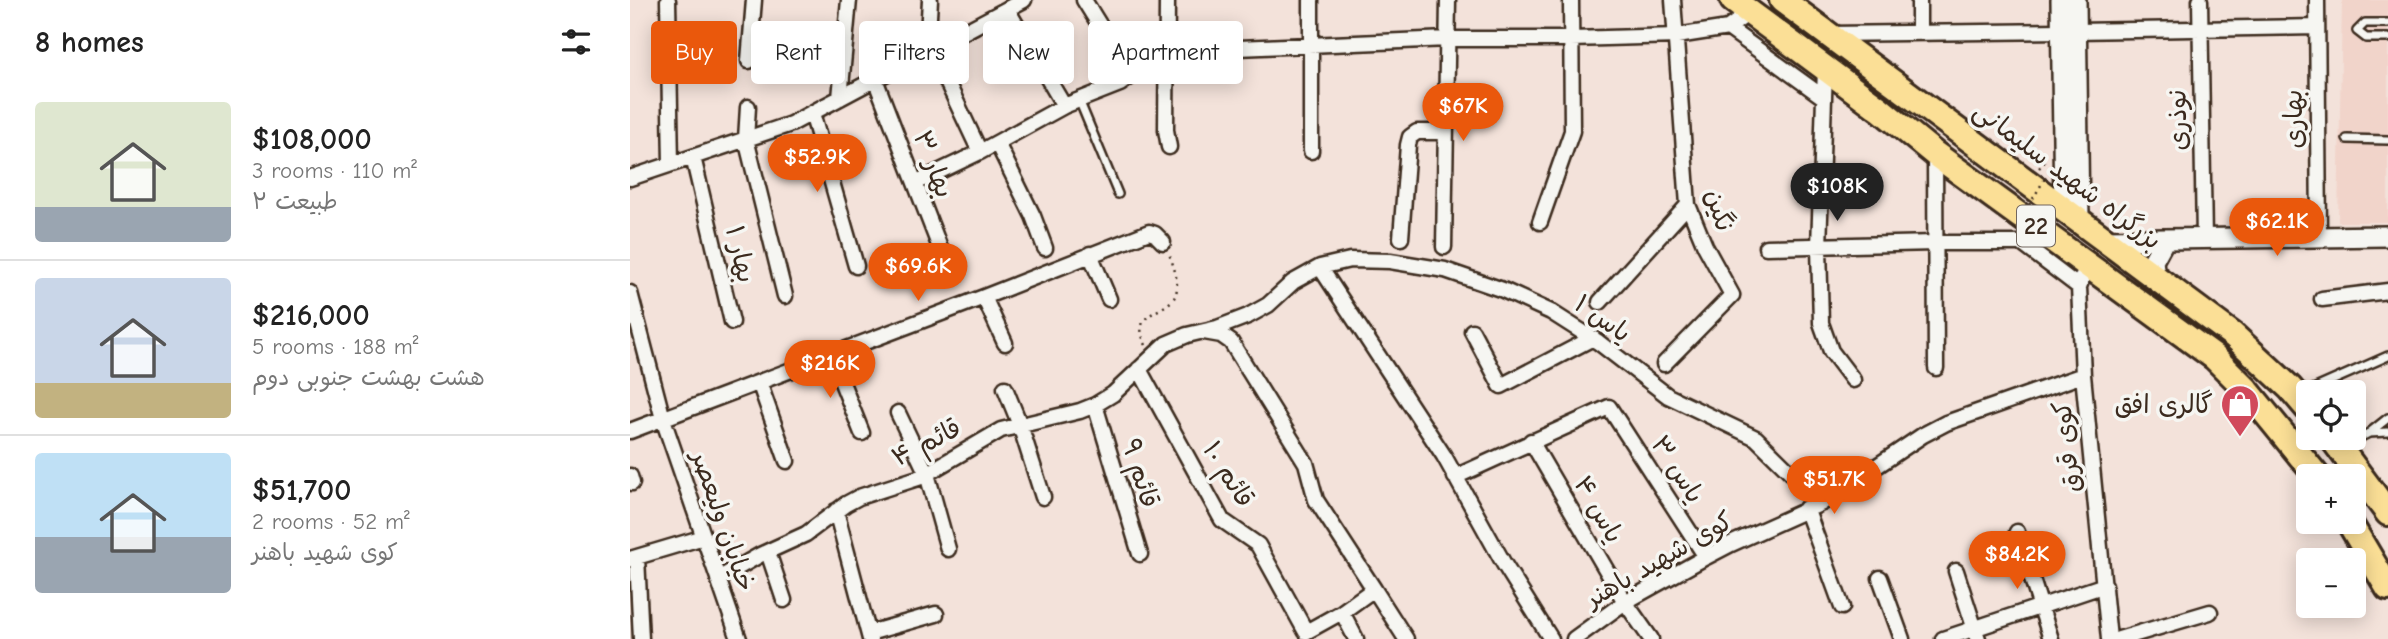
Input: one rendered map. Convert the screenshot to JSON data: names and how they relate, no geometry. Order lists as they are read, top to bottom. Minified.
{"streets":{"highway":["بزرگراه شهید سلیمانی","22"],"street":["بهاری","نوذری","بهار ۳","نگین","بهار ۱","یاس ۱","قائم ۴","کوی قرق","یاس ۳","قائم ۹","قائم ۱۰","یاس ۴","خیابان ولیعصر","کوی شهید باهنر"]},"crossings":[["یاس ۱","قائم ۴"],["یاس ۱","کوی شهید باهنر"],["قائم ۴","قائم ۹"],["قائم ۴","قائم ۱۰"],["قائم ۴","خیابان ولیعصر"],["کوی قرق","کوی شهید باهنر"],["یاس ۳","یاس ۴"],["یاس ۳","کوی شهید باهنر"],["یاس ۴","کوی شهید باهنر"]],"places":{"shop":["گالری افق"]},"page":{"heading":"8 homes","chip":["Buy","Rent","Filters","New","Apartment"],"price":["$67K","$52.9K","$108K","$62.1K","$69.6K","$216K","$51.7K","$84.2K"],"list":[{"name":"$108,000","note":"3 rooms · 110 m² · طبیعت ٣"},{"name":"$216,000","note":"5 rooms · 188 m² · هشت بهشت جنوبی دوم"},{"name":"$51,700","note":"2 rooms · 52 m² · کوی شهید باهنر"}],"map_buttons":["+","−"]}}
